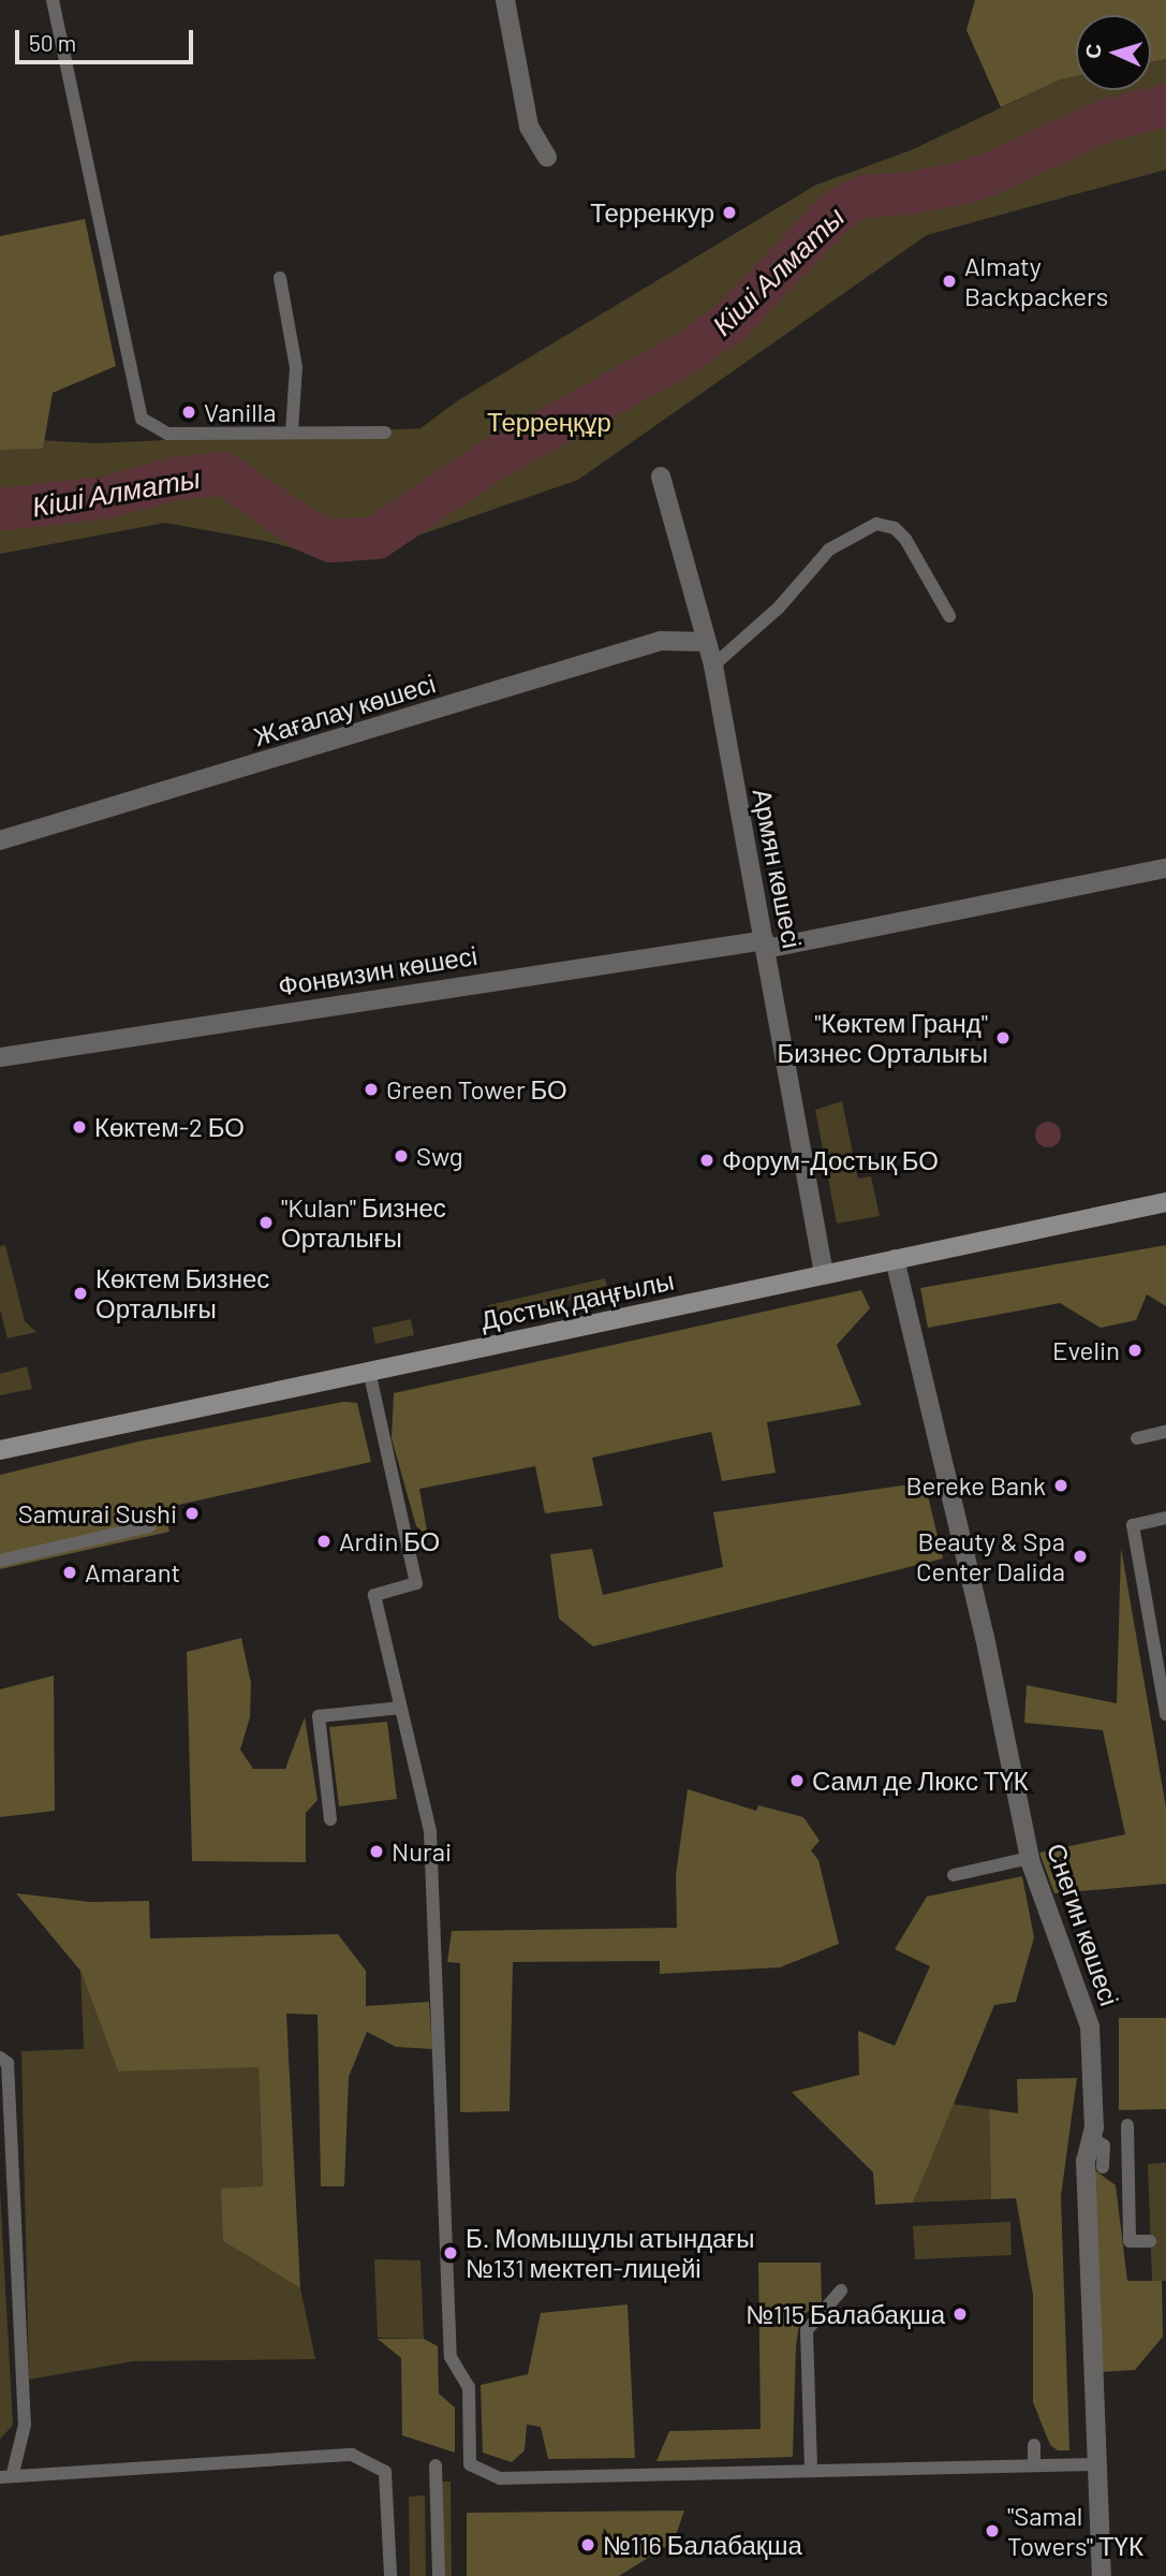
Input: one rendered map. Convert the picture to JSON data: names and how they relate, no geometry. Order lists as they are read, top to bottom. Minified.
{"streets":{"main road":["Достық даңғылы"],"street":["Жағалау көшесі","Армян көшесі","Фонвизин көшесі","Снегин көшесі"]},"crossings":[["Жағалау көшесі","Армян көшесі"],["Армян көшесі","Фонвизин көшесі"],["Армян көшесі","Достық даңғылы"],["Достық даңғылы","Снегин көшесі"]],"water":["Кіші Алматы"],"parks":["Терреңқұр"],"places":["Терренкур","Almaty Backpackers","Vanilla","\"Көктем Гранд\" Бизнес Орталығы","Green Tower БО","Көктем-2 БО","Swg","Форум-Достық БО","\"Kulan\" Бизнес Орталығы","Көктем Бизнес Орталығы","Evelin","Bereke Bank","Samurai Sushi","Ardin БО","Beauty & Spa Center Dalida","Amarant","Самл де Люкс ТҮК","Nurai","Б. Момышұлы атындағы №131 мектеп-лицейі","№115 Балабақша","\"Samal Towers\" ТҮК","№116 Балабақша"],"scale_bar":"50 m","north":"left"}
